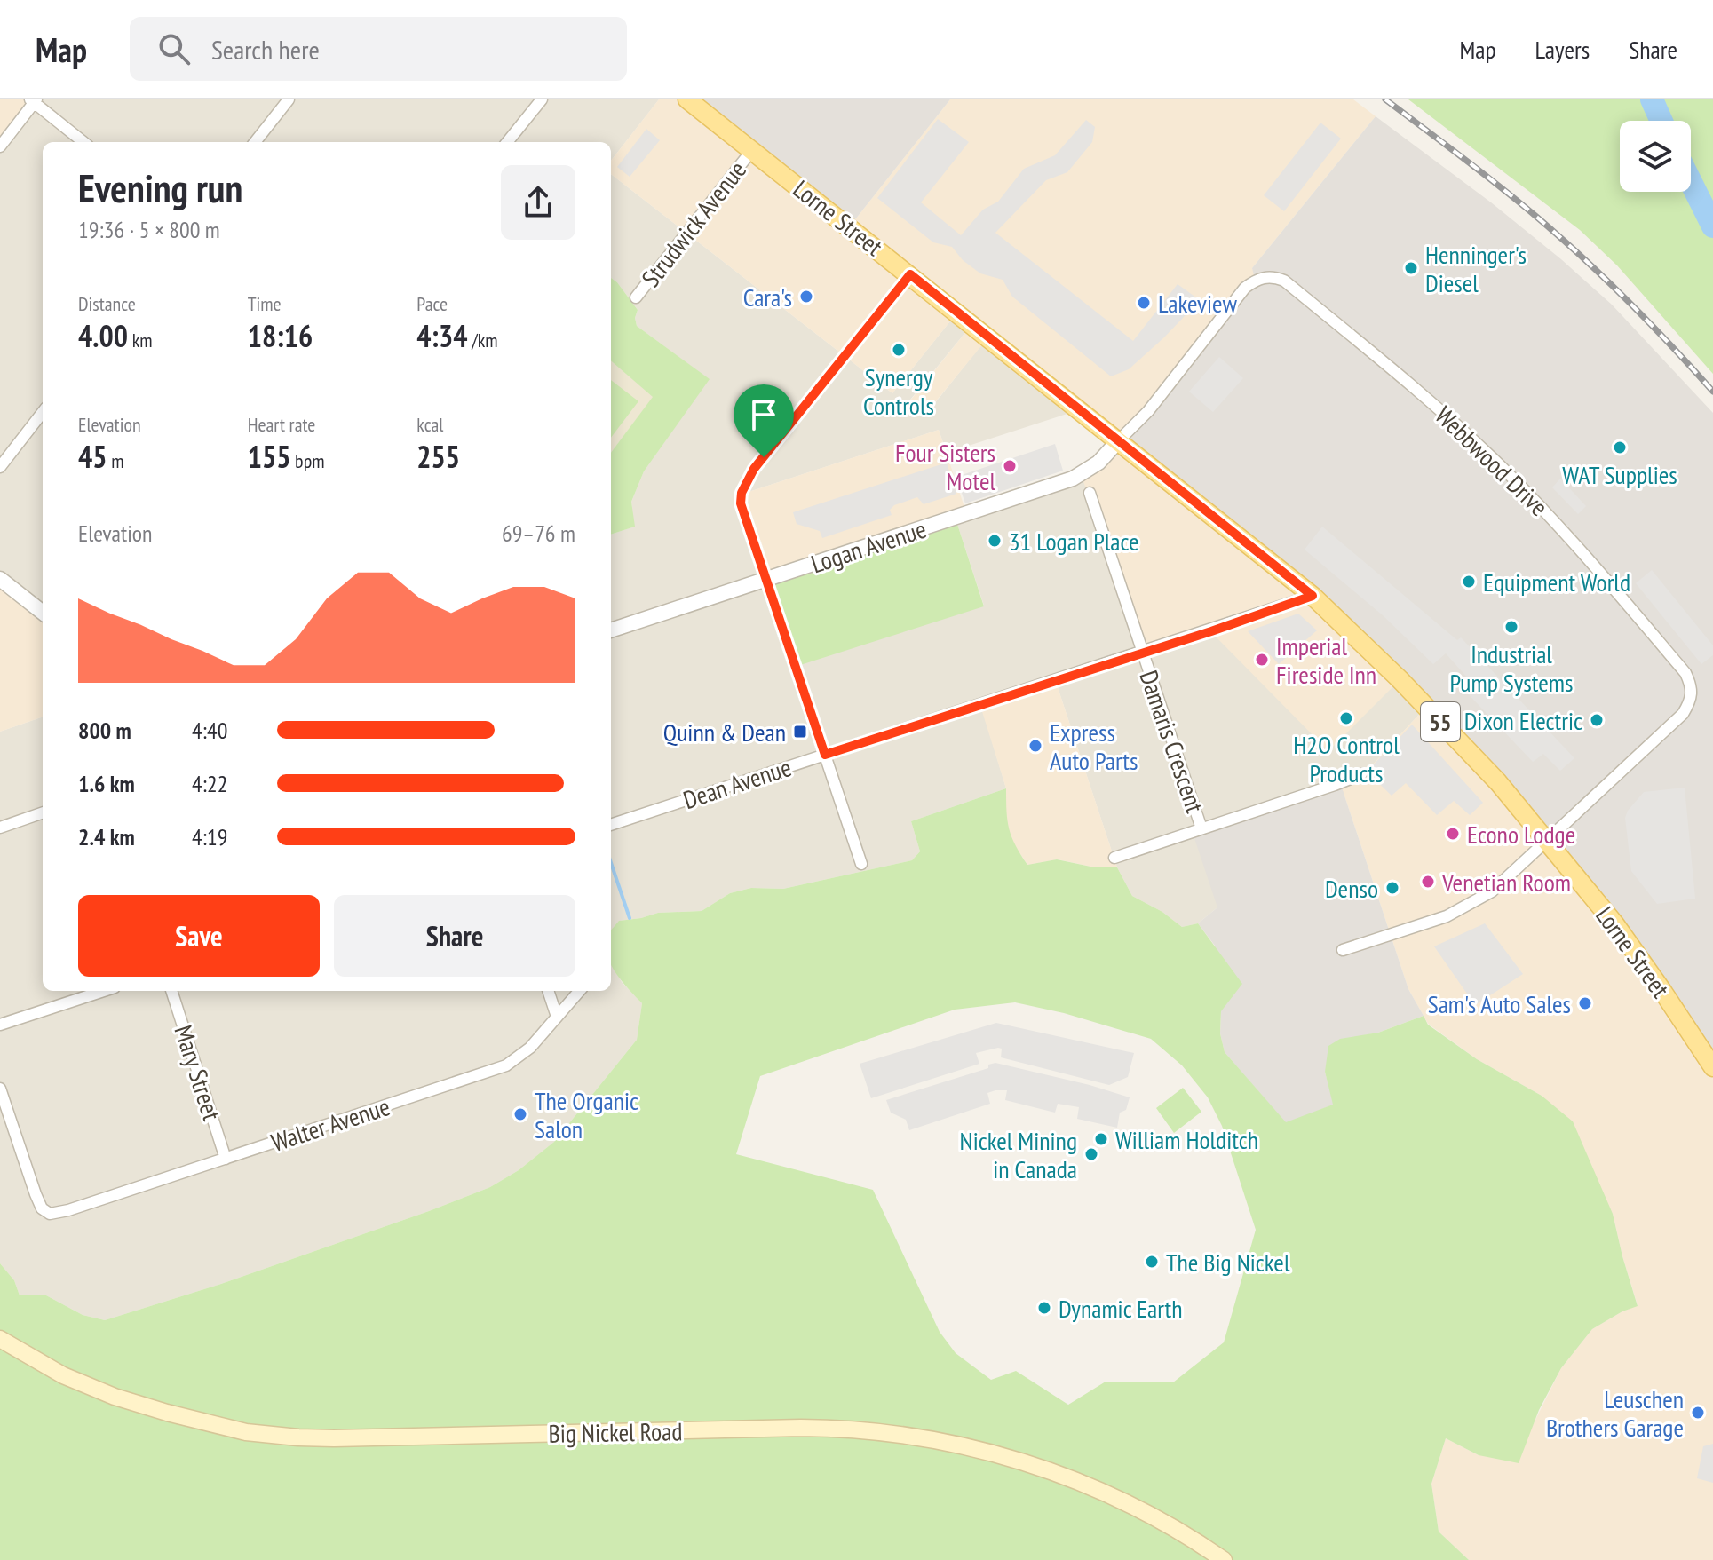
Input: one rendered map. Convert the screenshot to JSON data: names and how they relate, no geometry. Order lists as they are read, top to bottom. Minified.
{"streets":{"main road":["Lorne Street","55","Big Nickel Road"],"street":["Strudwick Avenue","Webbwood Drive","Logan Avenue","Damaris Crescent","Dean Avenue","Mary Street","Walter Avenue"]},"crossings":[["Lorne Street","Strudwick Avenue"],["Lorne Street","Webbwood Drive"],["Lorne Street","Logan Avenue"],["Lorne Street","Dean Avenue"],["Webbwood Drive","Logan Avenue"],["Damaris Crescent","Dean Avenue"],["Mary Street","Walter Avenue"]],"places":{"other":["Henninger's Diesel","Cara's","Lakeview","Synergy Controls","WAT Supplies","Four Sisters Motel","31 Logan Place","Equipment World","Industrial Pump Systems","Imperial Fireside Inn","H2O Control Products","Dixon Electric","Express Auto Parts","Econo Lodge","Venetian Room","Denso","Sam's Auto Sales","The Organic Salon","William Holditch","Nickel Mining in Canada","The Big Nickel","Dynamic Earth","Leuschen Brothers Garage"],"transit":["Quinn & Dean"]},"page":{"header":"Map","search":"Search here","nav":["Map","Layers","Share"],"heading":["Evening run","19:36 · 5 × 800 m"],"stats":[["Distance","4.00 km"],["Time","18:16"],["Pace","4:34 /km"],["Elevation","45 m"],["Heart rate","155 bpm"],["kcal","255"]],"chart":["Elevation","69–76 m"],"list":[{"name":"800 m","note":"4:40"},{"name":"1.6 km","note":"4:22"},{"name":"2.4 km","note":"4:19"}],"buttons":["Save","Share"]}}
